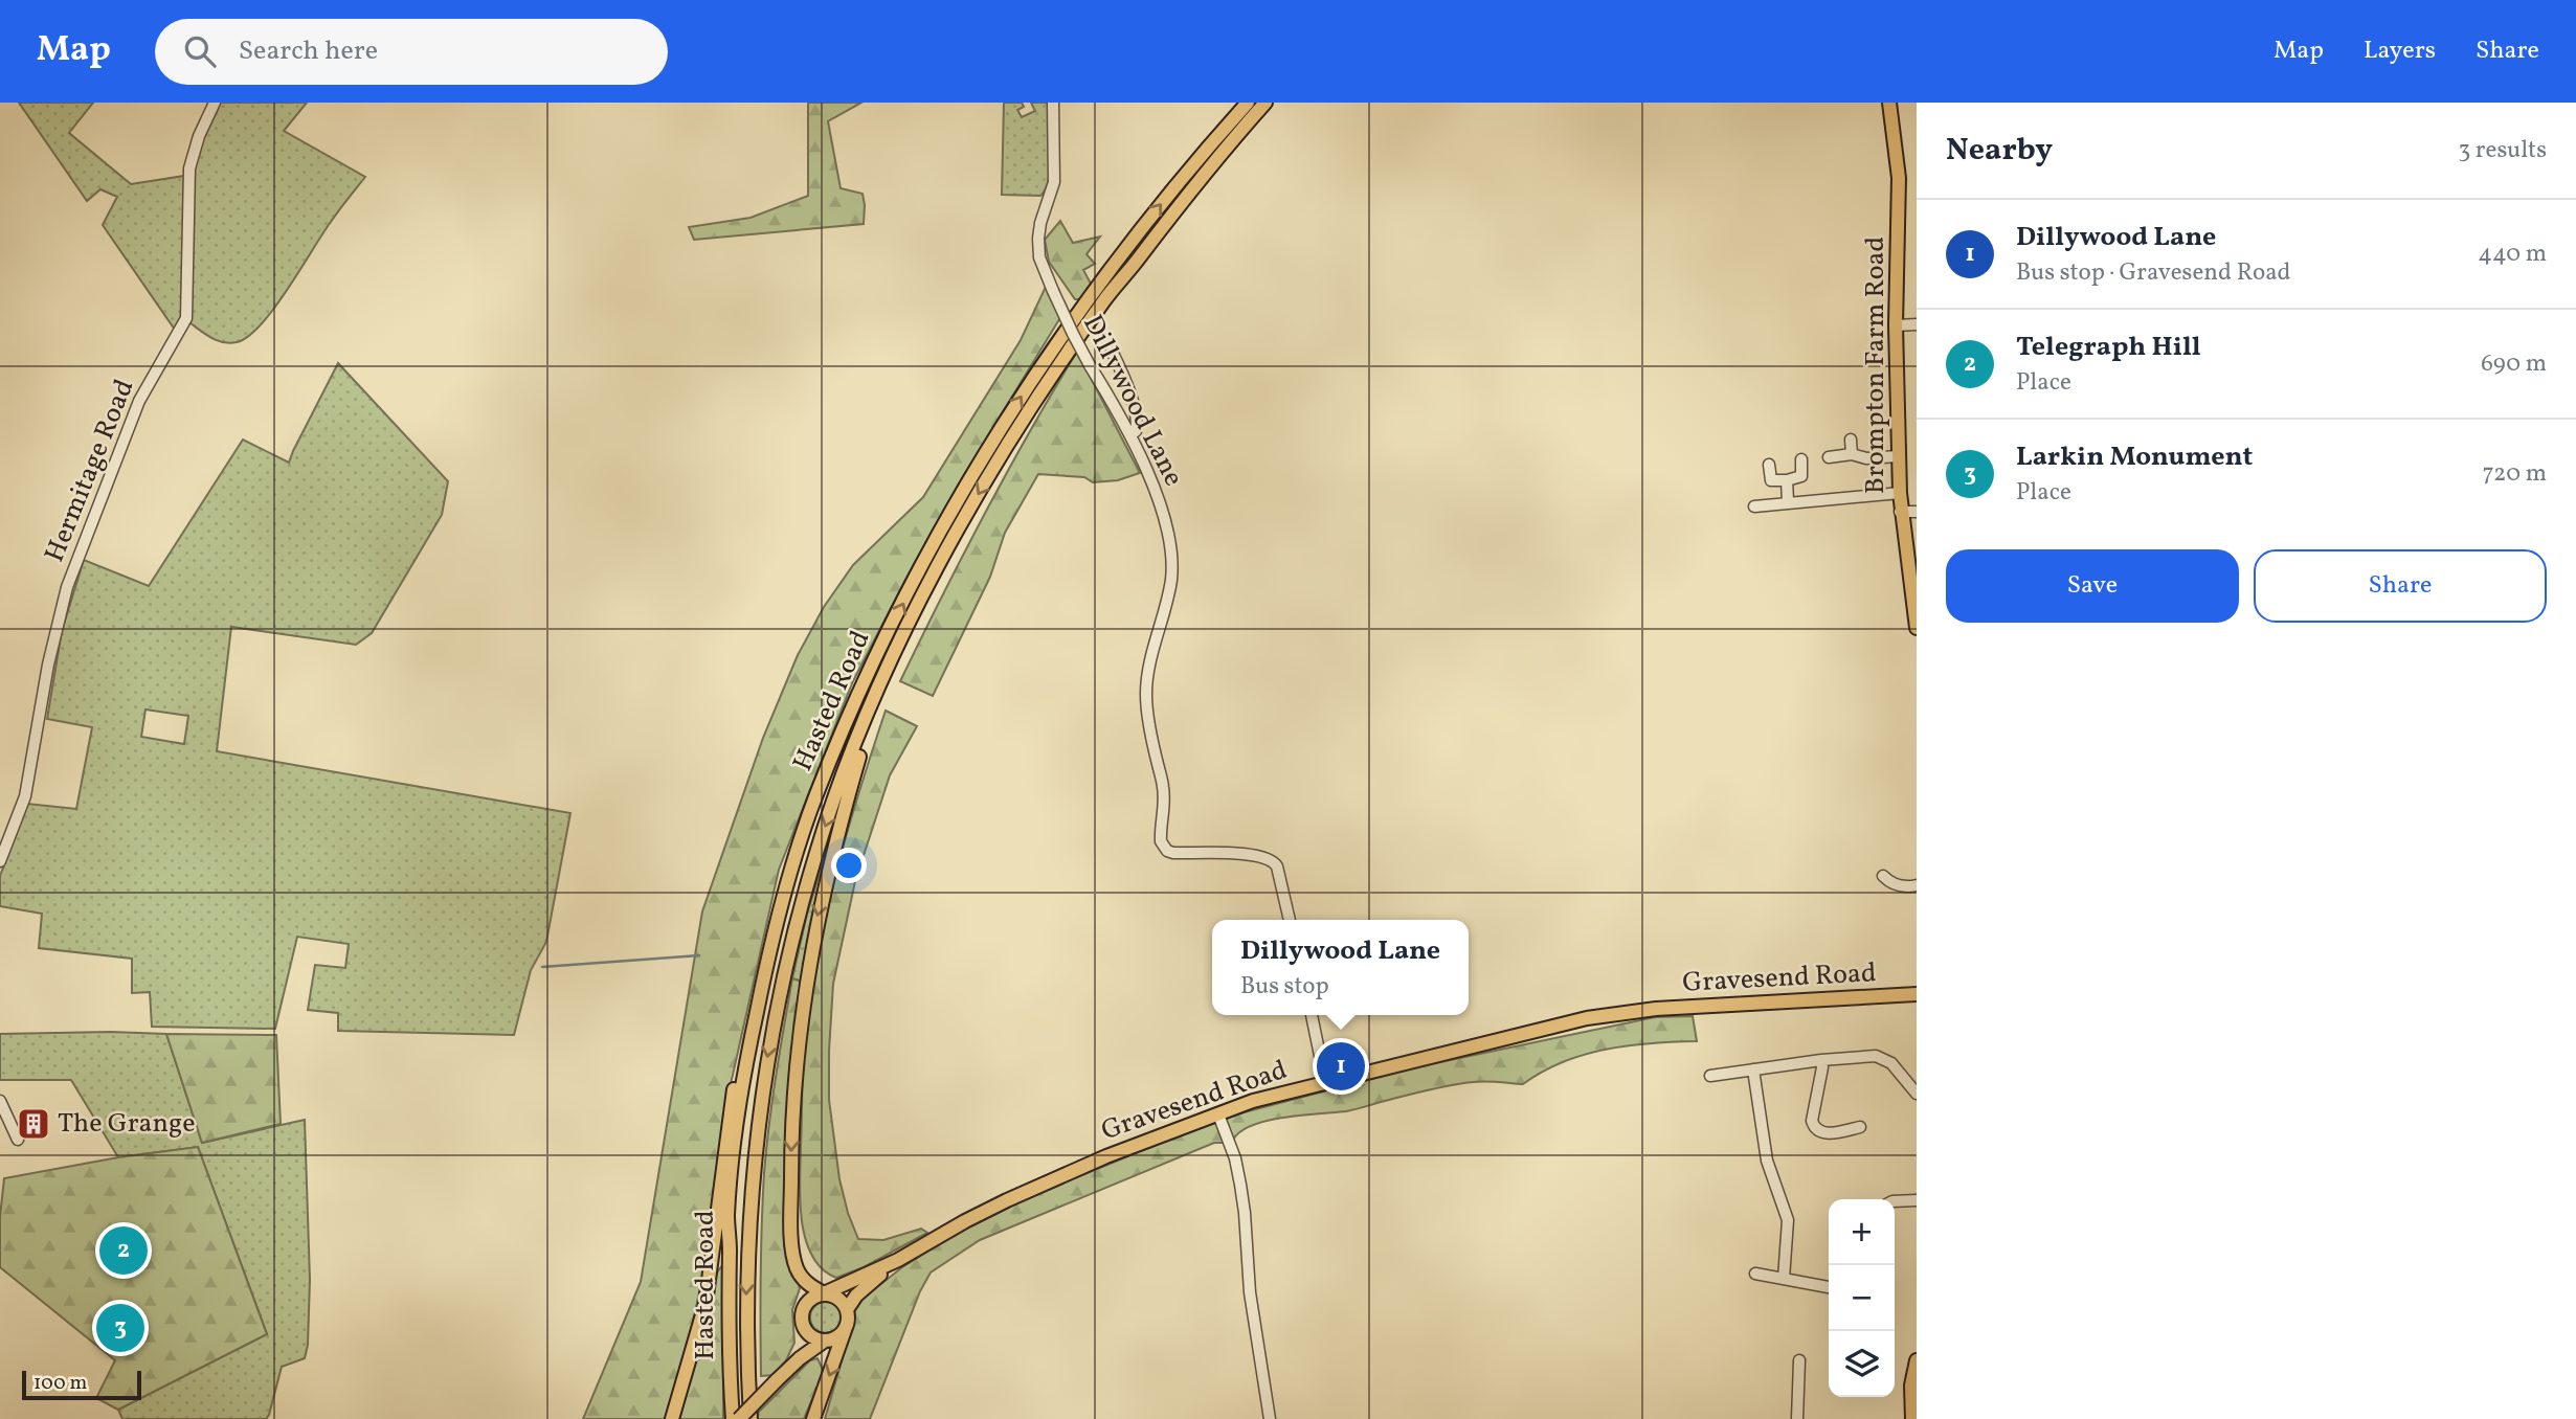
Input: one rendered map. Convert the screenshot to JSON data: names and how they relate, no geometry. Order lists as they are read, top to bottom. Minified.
{"streets":{"main road":["Brompton Farm Road","Hasted Road","Gravesend Road"],"street":["Dillywood Lane","Hermitage Road"]},"places":{"building":["The Grange"]},"scale_bar":"100 m","page":{"header":"Map","search":"Search here","nav":["Map","Layers","Share"],"heading":["Nearby","3 results"],"list":[{"mark":"1","name":"Dillywood Lane","note":"Bus stop · Gravesend Road","value":"440 m"},{"mark":"2","name":"Telegraph Hill","note":"Place","value":"690 m"},{"mark":"3","name":"Larkin Monument","note":"Place","value":"720 m"}],"buttons":["Save","Share"],"popup":["Dillywood Lane","Bus stop"],"pins":["1","2","3"],"map_buttons":["+","−"],"scale":"100 m"}}
